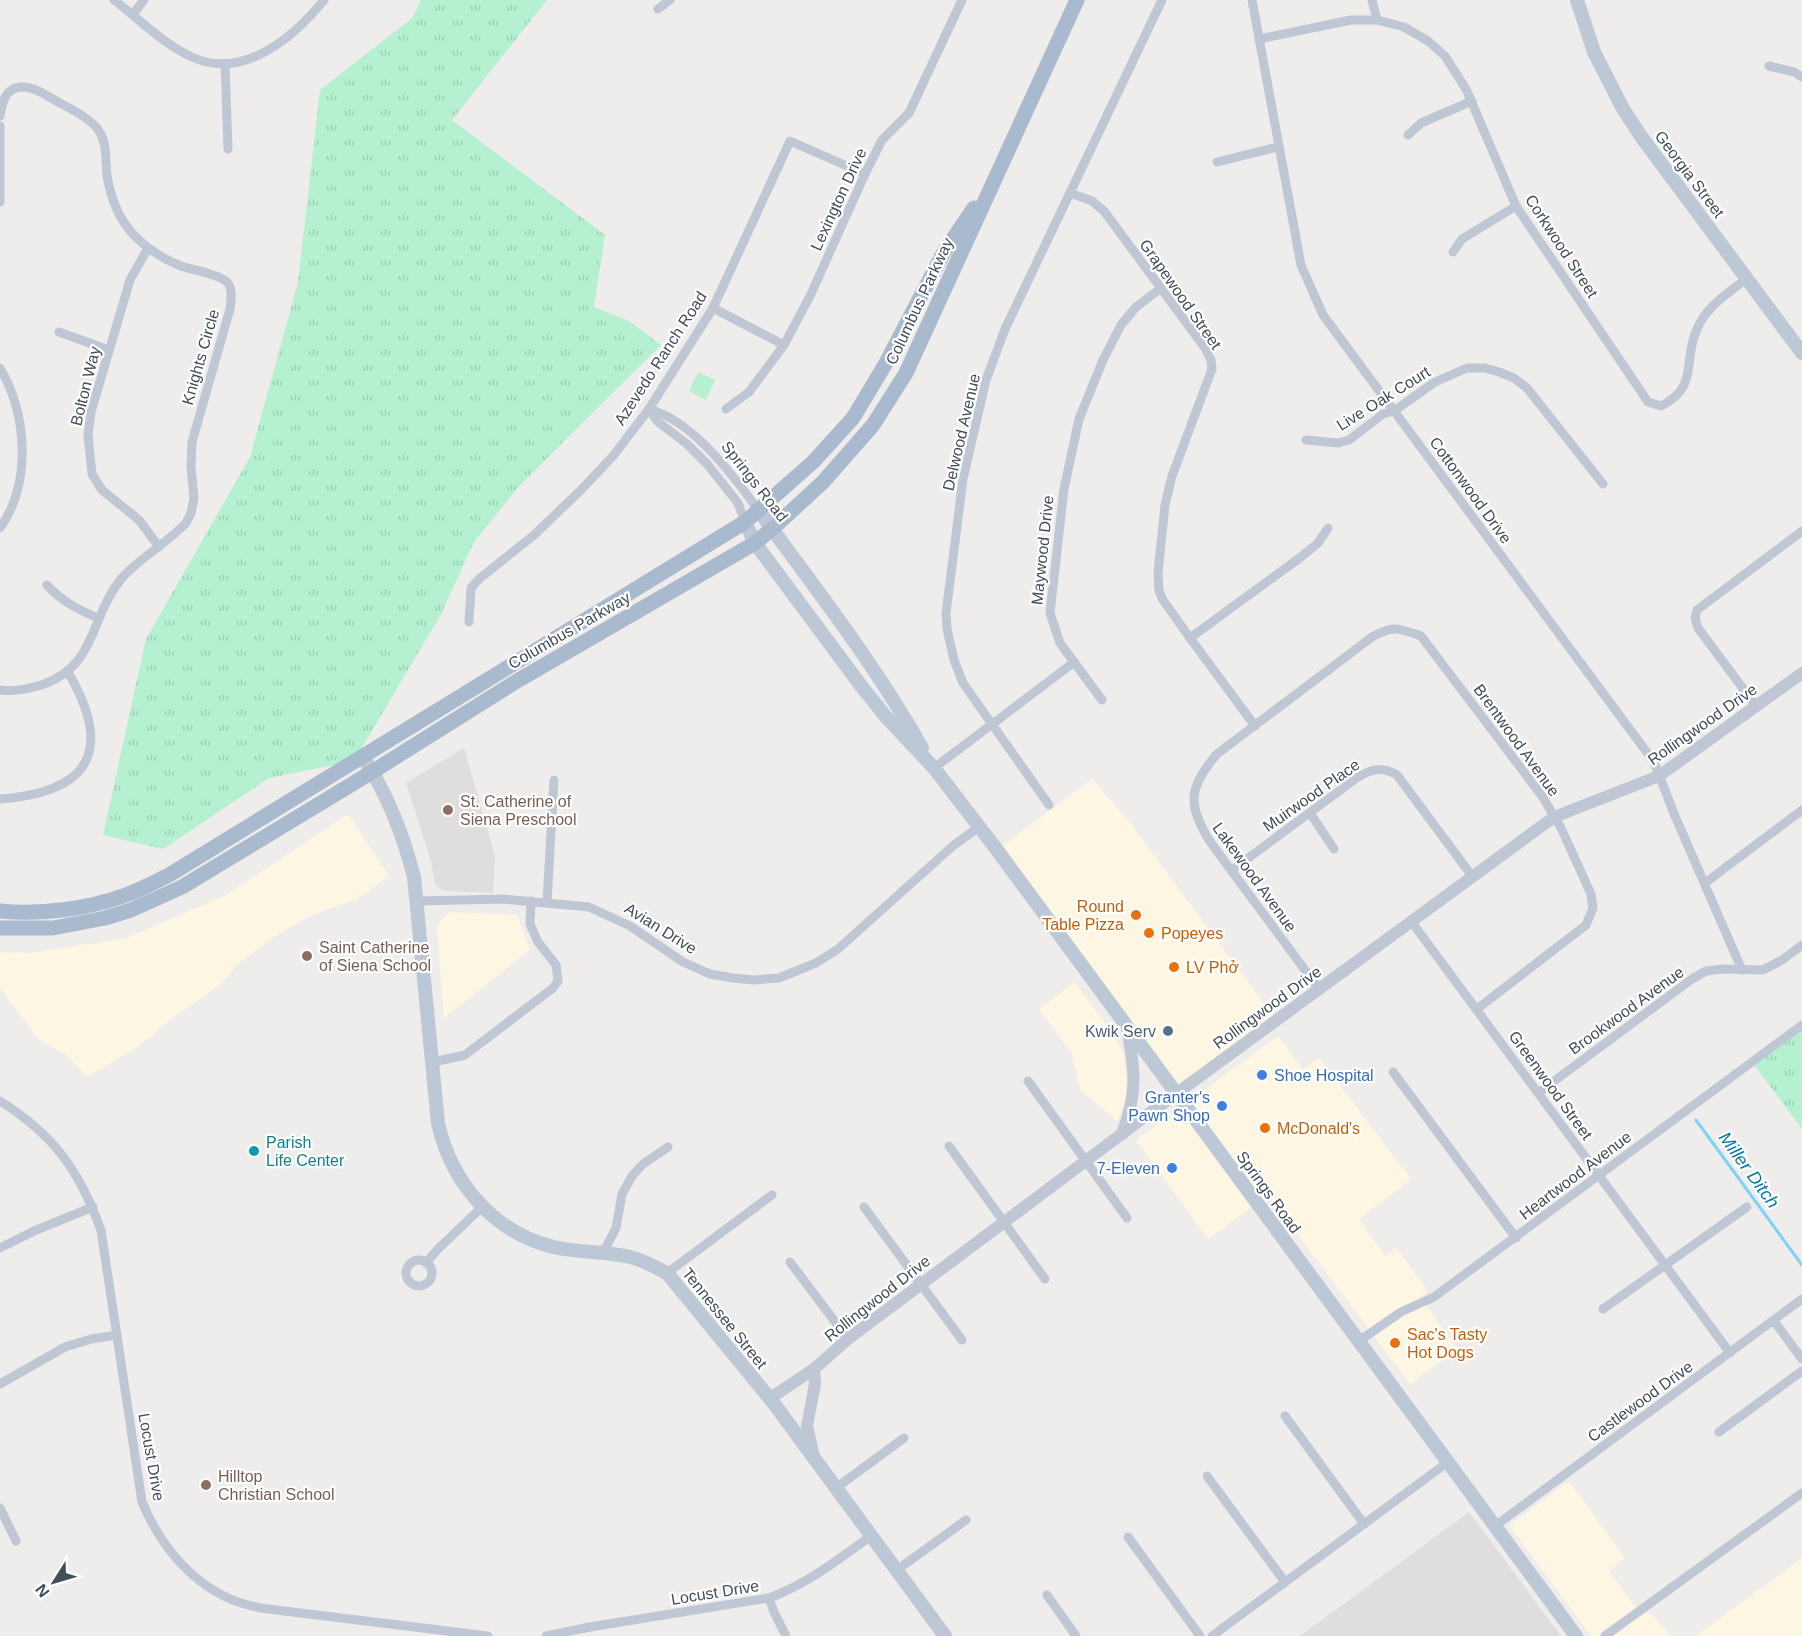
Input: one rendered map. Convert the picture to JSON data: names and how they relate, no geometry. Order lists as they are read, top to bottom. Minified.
{"streets":{"main road":["Georgia Street","Columbus Parkway","Springs Road","Tennessee Street"],"street":["Lexington Drive","Corkwood Street","Grapewood Street","Knights Circle","Azevedo Ranch Road","Bolton Way","Live Oak Court","Delwood Avenue","Cottonwood Drive","Maywood Drive","Rollingwood Drive","Brentwood Avenue","Muirwood Place","Lakewood Avenue","Avian Drive","Brookwood Avenue","Greenwood Street","Heartwood Avenue","Castlewood Drive","Locust Drive"]},"crossings":[["Georgia Street","Corkwood Street"],["Lexington Drive","Azevedo Ranch Road"],["Corkwood Street","Cottonwood Drive"],["Grapewood Street","Delwood Avenue"],["Grapewood Street","Maywood Drive"],["Grapewood Street","Brentwood Avenue"],["Grapewood Street","Lakewood Avenue"],["Columbus Parkway","Springs Road"],["Columbus Parkway","Tennessee Street"],["Knights Circle","Bolton Way"],["Azevedo Ranch Road","Springs Road"],["Live Oak Court","Cottonwood Drive"],["Springs Road","Rollingwood Drive"],["Springs Road","Avian Drive"],["Springs Road","Heartwood Avenue"],["Springs Road","Castlewood Drive"],["Cottonwood Drive","Rollingwood Drive"],["Cottonwood Drive","Brookwood Avenue"],["Rollingwood Drive","Brentwood Avenue"],["Rollingwood Drive","Muirwood Place"],["Rollingwood Drive","Lakewood Avenue"],["Rollingwood Drive","Greenwood Street"],["Rollingwood Drive","Tennessee Street"],["Brentwood Avenue","Lakewood Avenue"],["Brentwood Avenue","Greenwood Street"],["Muirwood Place","Lakewood Avenue"],["Avian Drive","Tennessee Street"],["Brookwood Avenue","Greenwood Street"],["Greenwood Street","Heartwood Avenue"],["Greenwood Street","Castlewood Drive"],["Tennessee Street","Locust Drive"]],"water":["Miller Ditch"],"places":["St. Catherine of Siena Preschool","Round Table Pizza","Popeyes","Saint Catherine of Siena School","LV Phở","Kwik Serv","Shoe Hospital","Granter's Pawn Shop","McDonald's","Parish Life Center","7-Eleven","Sac's Tasty Hot Dogs","Hilltop Christian School"],"north":"bottom left"}
